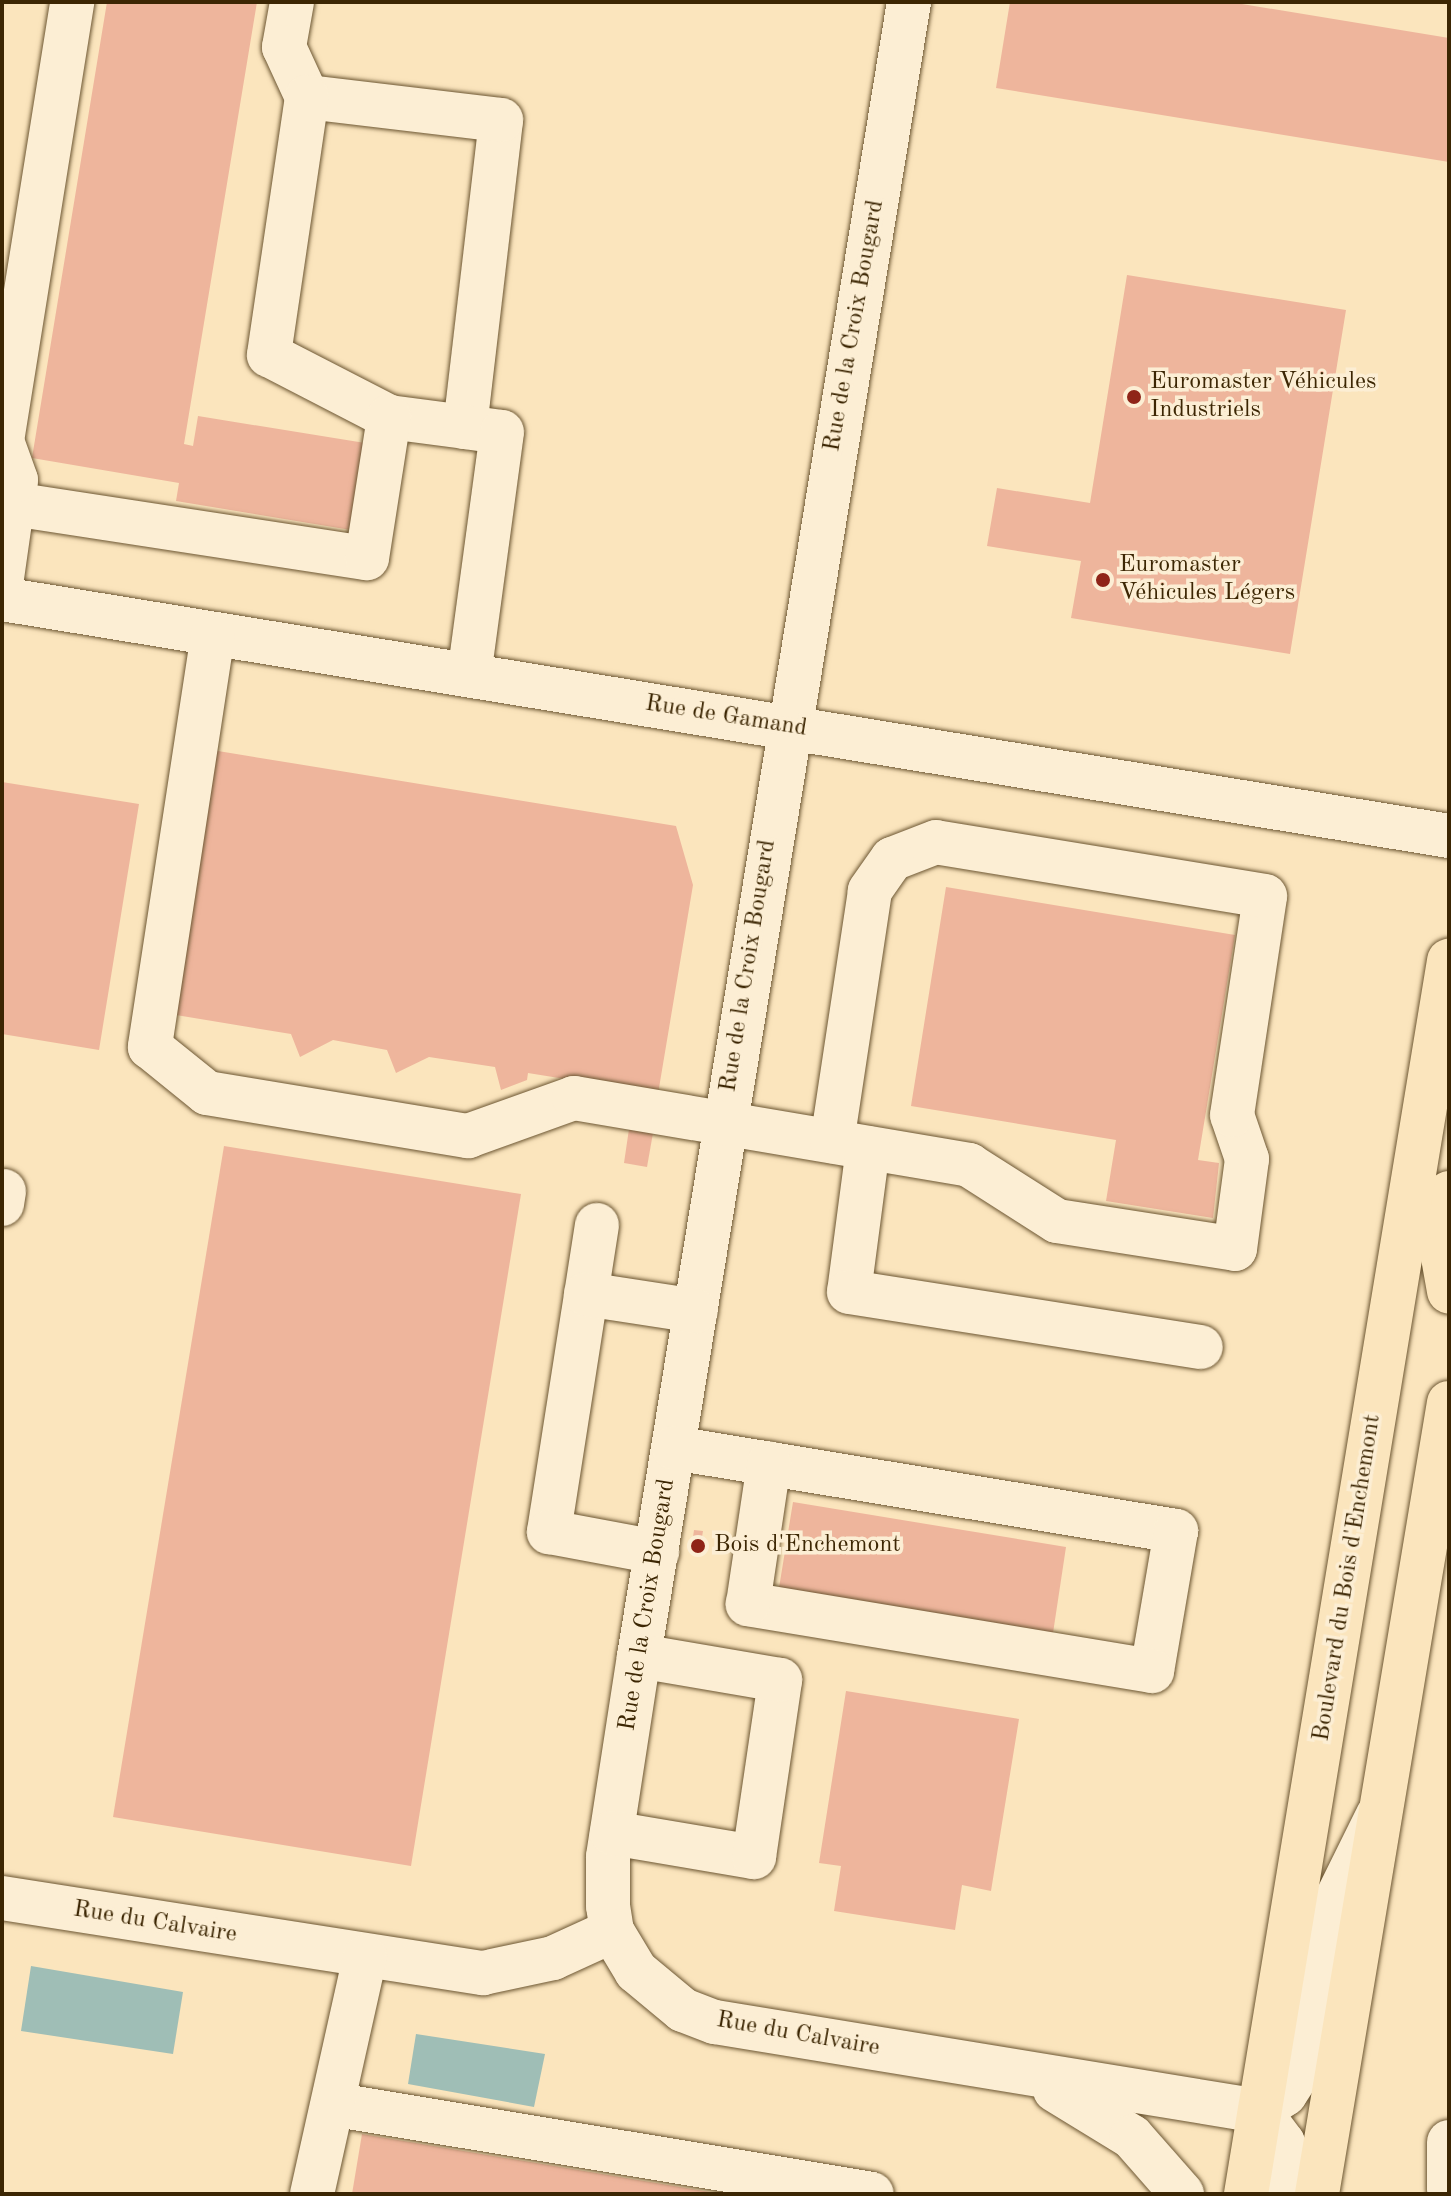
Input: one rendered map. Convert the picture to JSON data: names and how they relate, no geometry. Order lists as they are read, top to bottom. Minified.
{"streets":{"main road":["Boulevard du Bois d'Enchemont"],"street":["Rue de la Croix Bougard","Rue de Gamand","Rue du Calvaire"]},"crossings":[["Rue de la Croix Bougard","Rue de Gamand"],["Rue de la Croix Bougard","Rue du Calvaire"],["Boulevard du Bois d'Enchemont","Rue du Calvaire"]],"places":["Euromaster Véhicules Industriels","Euromaster Véhicules Légers","Bois d'Enchemont"]}
